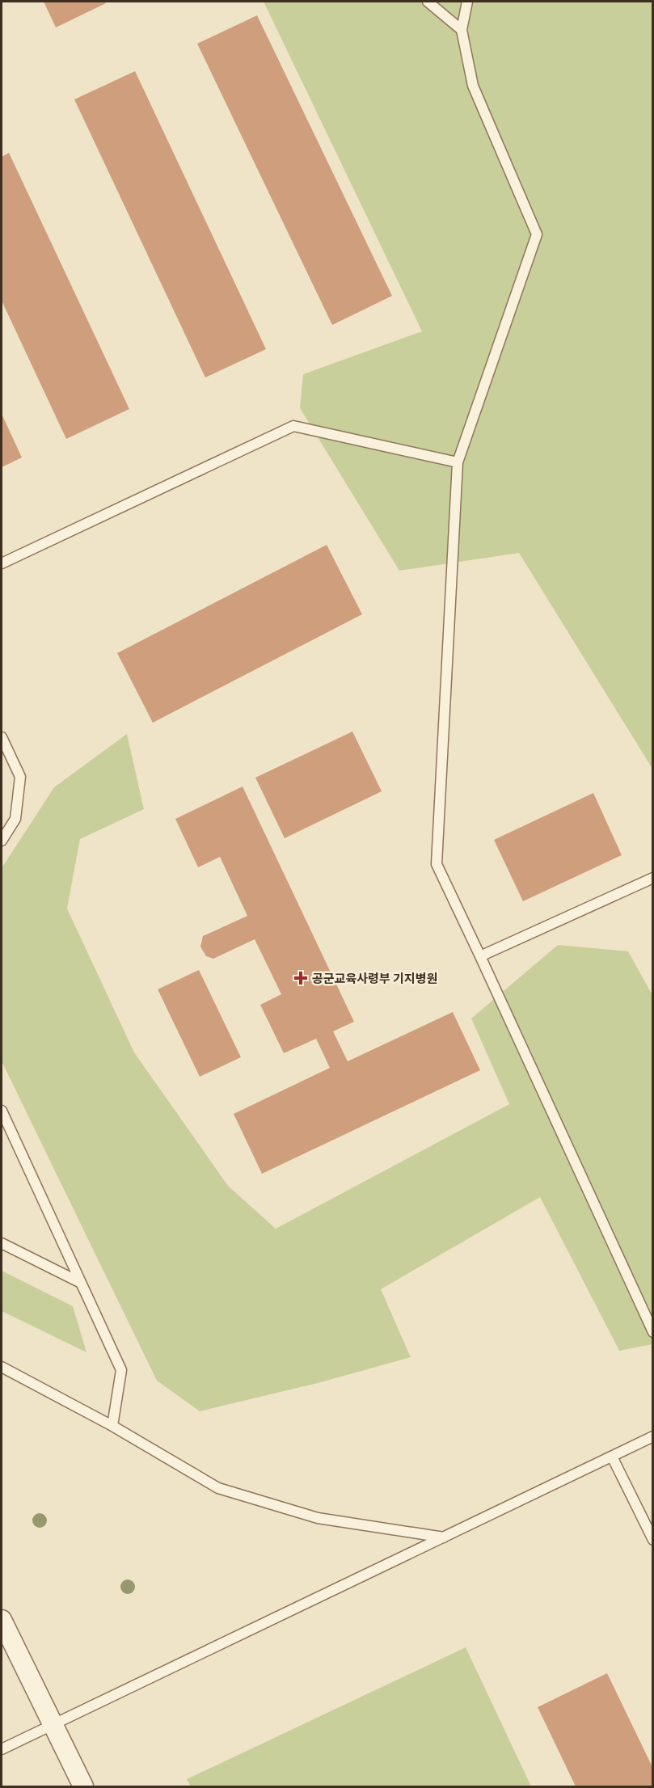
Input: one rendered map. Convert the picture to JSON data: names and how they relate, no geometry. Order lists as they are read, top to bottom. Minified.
{"places":{"health":["공군교육사령부 기지병원"]}}
